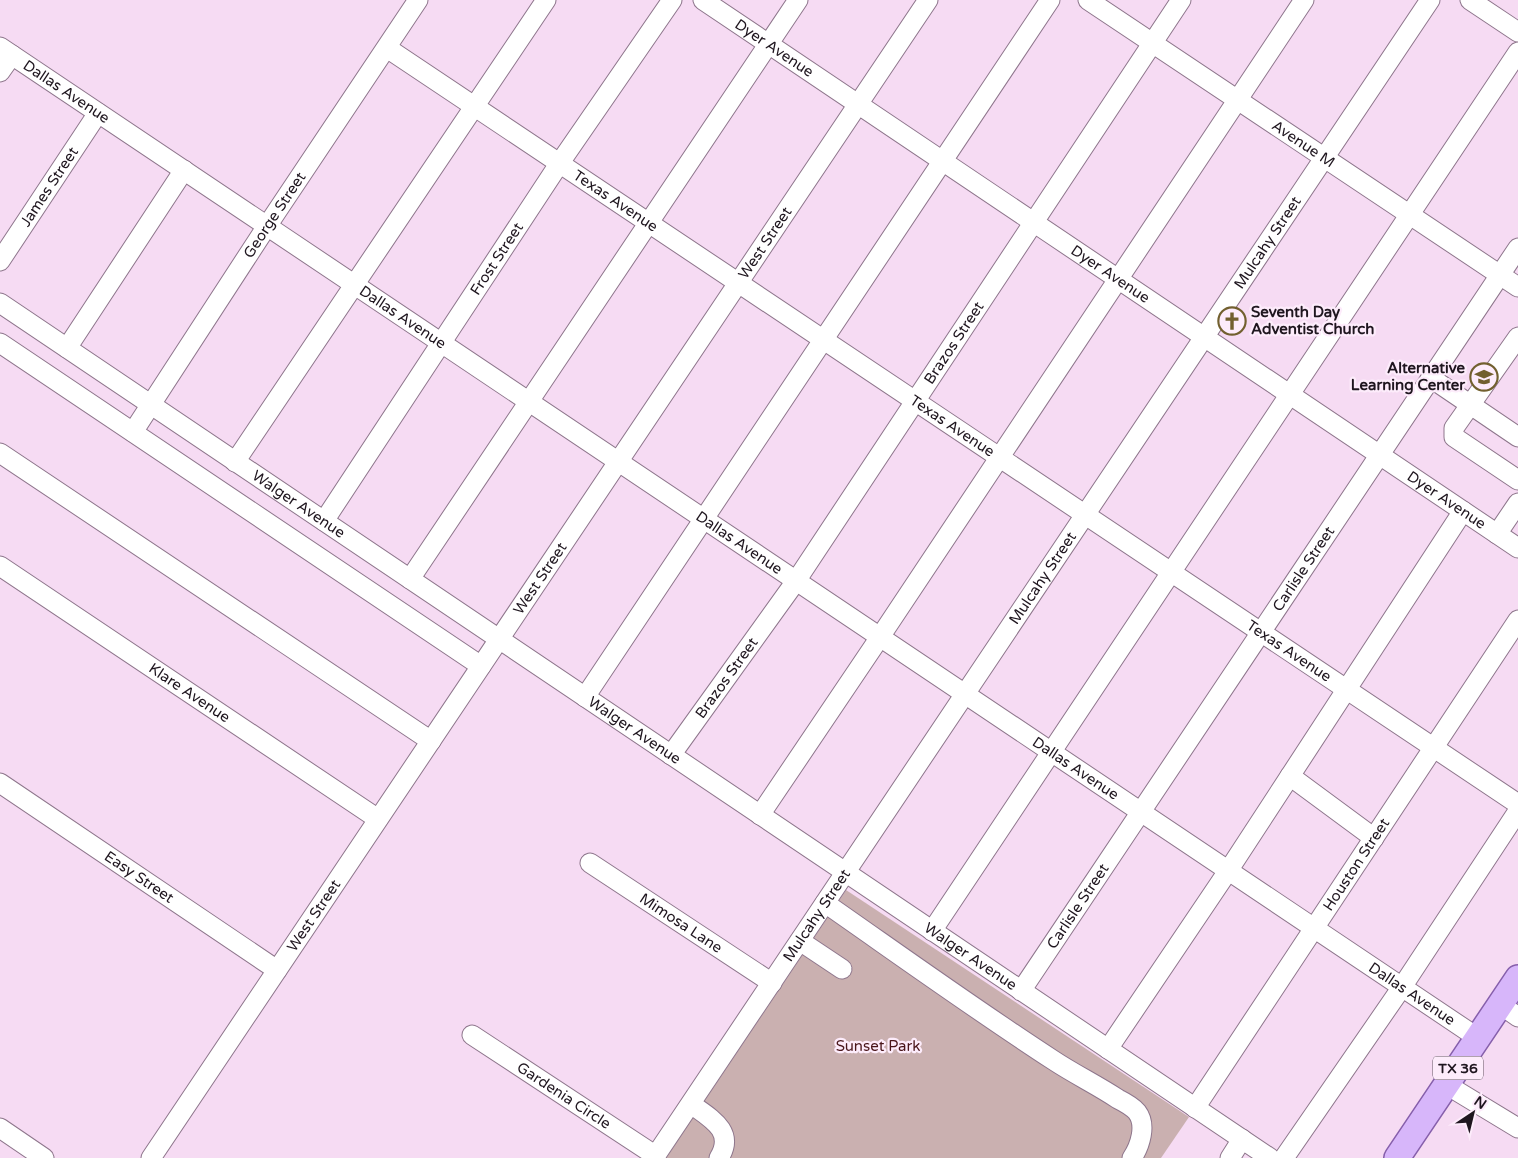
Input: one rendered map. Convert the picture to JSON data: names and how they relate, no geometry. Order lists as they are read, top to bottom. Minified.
{"streets":{"main road":["TX 36"],"street":["Dyer Avenue","Dallas Avenue","Avenue M","James Street","Texas Avenue","George Street","West Street","Mulcahy Street","Frost Street","Brazos Street","Walger Avenue","Carlisle Street","Klare Avenue","Houston Street","Easy Street","Mimosa Lane","Gardenia Circle"]},"crossings":[["Dyer Avenue","West Street"],["Dyer Avenue","Mulcahy Street"],["Dyer Avenue","Brazos Street"],["Dyer Avenue","Carlisle Street"],["Dallas Avenue","James Street"],["Dallas Avenue","George Street"],["Dallas Avenue","West Street"],["Dallas Avenue","Mulcahy Street"],["Dallas Avenue","Frost Street"],["Dallas Avenue","Brazos Street"],["Dallas Avenue","Carlisle Street"],["Dallas Avenue","Houston Street"],["Dallas Avenue","TX 36"],["Avenue M","Mulcahy Street"],["Avenue M","Brazos Street"],["Avenue M","Carlisle Street"],["Texas Avenue","George Street"],["Texas Avenue","West Street"],["Texas Avenue","Mulcahy Street"],["Texas Avenue","Frost Street"],["Texas Avenue","Brazos Street"],["Texas Avenue","Carlisle Street"],["Texas Avenue","Houston Street"],["George Street","Walger Avenue"],["West Street","Walger Avenue"],["West Street","Klare Avenue"],["West Street","Easy Street"],["Mulcahy Street","Walger Avenue"],["Mulcahy Street","Mimosa Lane"],["Mulcahy Street","Gardenia Circle"],["Frost Street","Walger Avenue"],["Brazos Street","Walger Avenue"],["Walger Avenue","Carlisle Street"],["Walger Avenue","Houston Street"]],"parks":["Sunset Park"],"places":{"church":["Seventh Day Adventist Church"],"school or university":["Alternative Learning Center"]},"north":"top right"}
